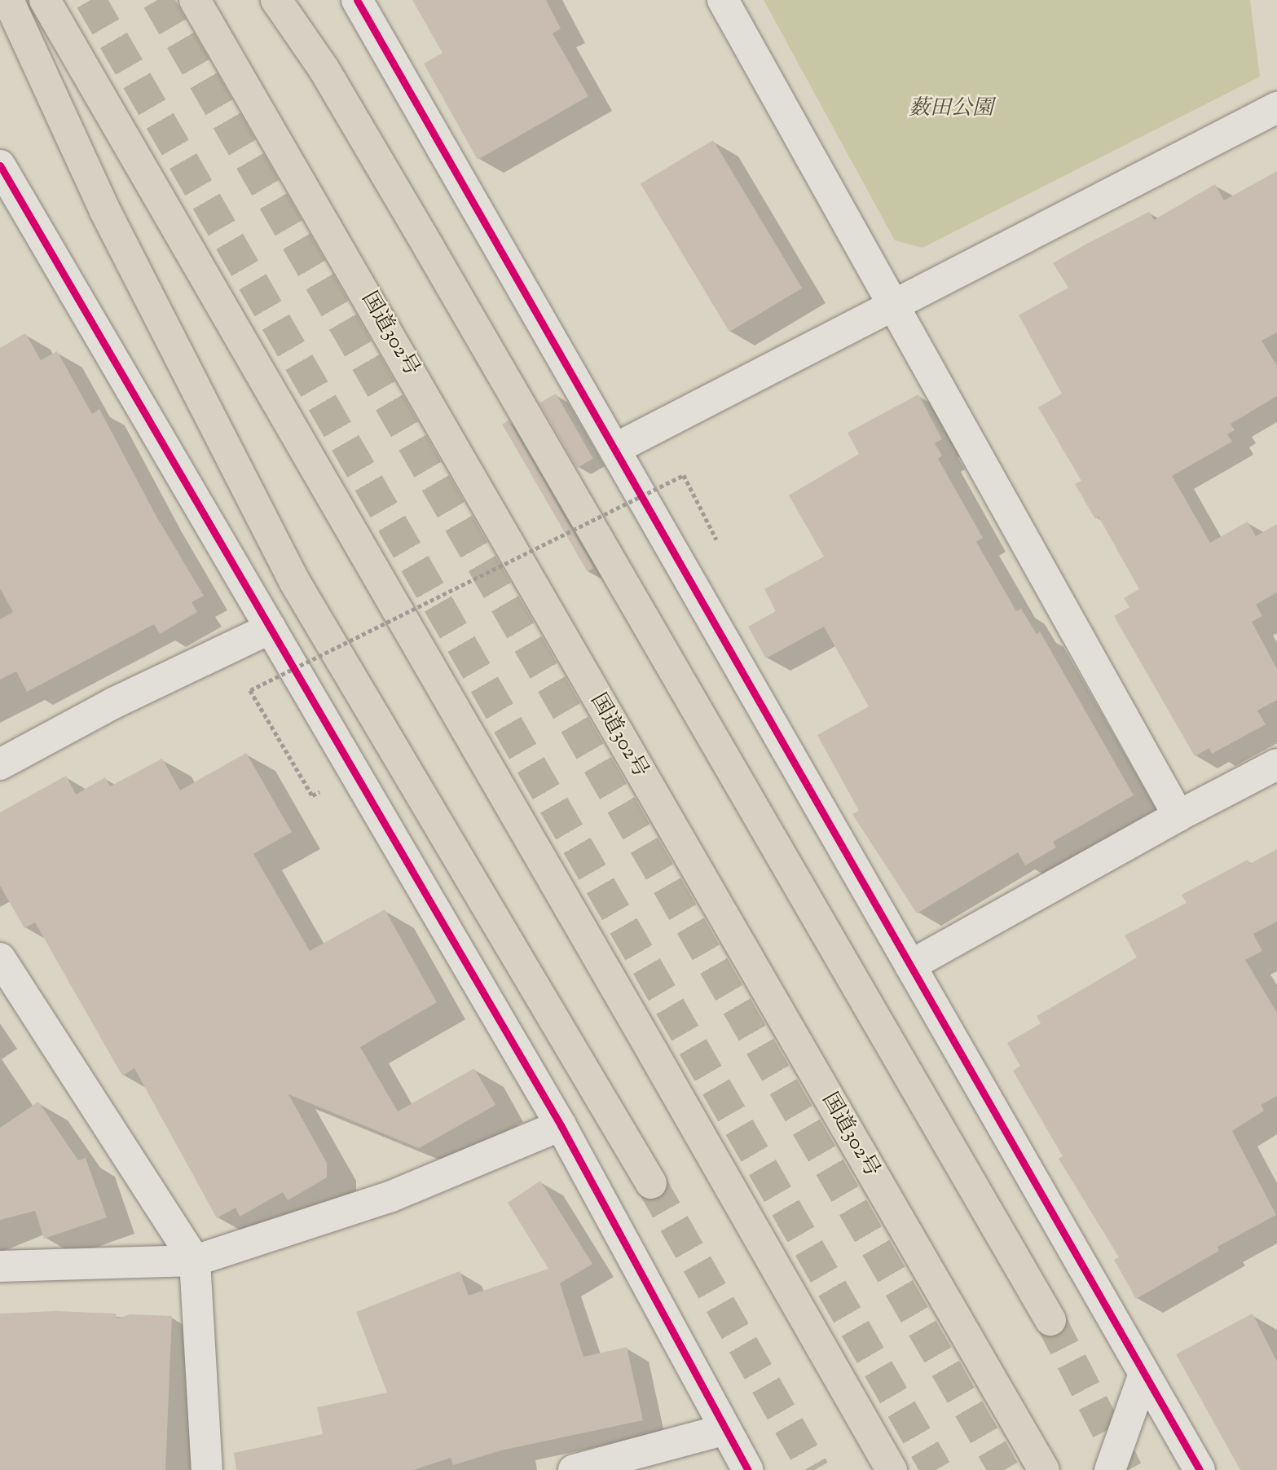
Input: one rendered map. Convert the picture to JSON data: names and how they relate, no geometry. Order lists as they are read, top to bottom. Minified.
{"streets":{"highway":["国道302号"]},"parks":["薮田公園"]}
